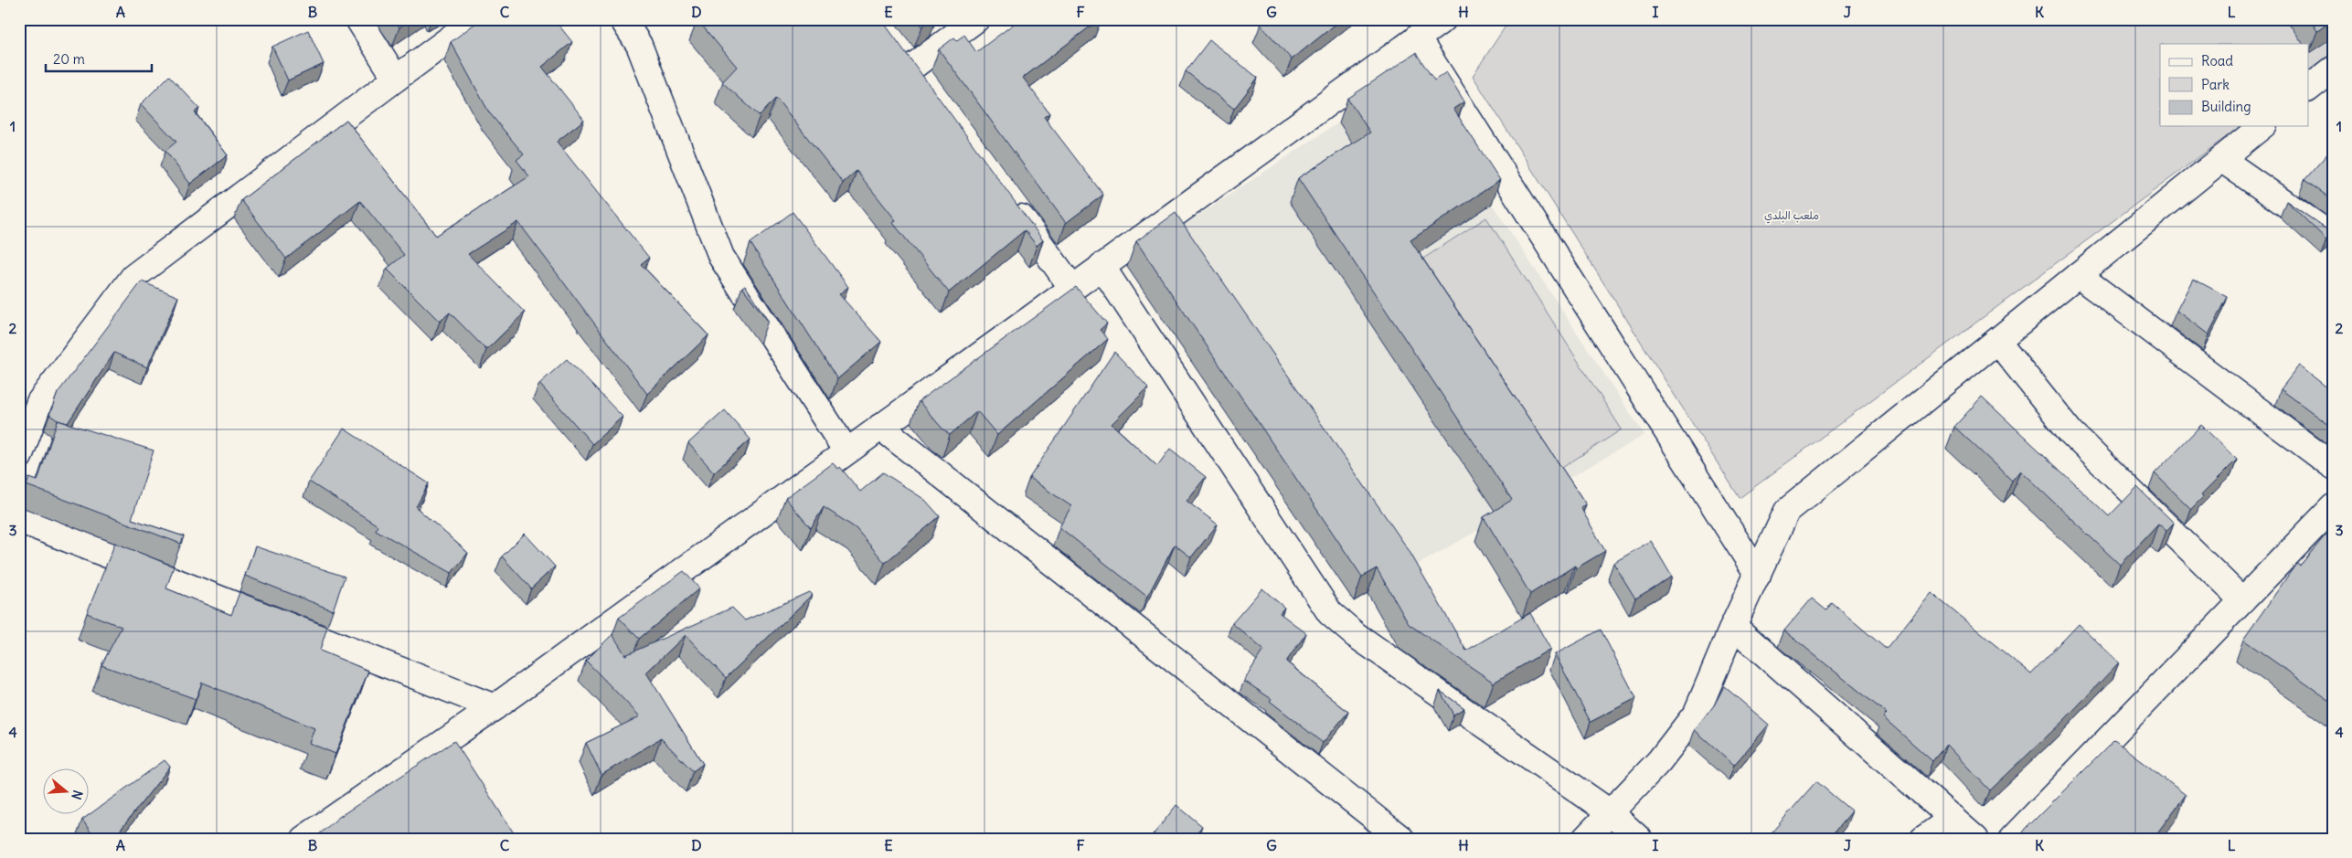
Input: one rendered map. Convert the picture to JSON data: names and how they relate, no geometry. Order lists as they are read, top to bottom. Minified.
{"parks":["ملعب البلدي"],"legend":["Road","Park","Building"],"scale_bar":"20 m","north":"right","grid":{"columns":["A","B","C","D","E","F","G","H","I","J","K","L"],"rows":["1","2","3","4"]}}
